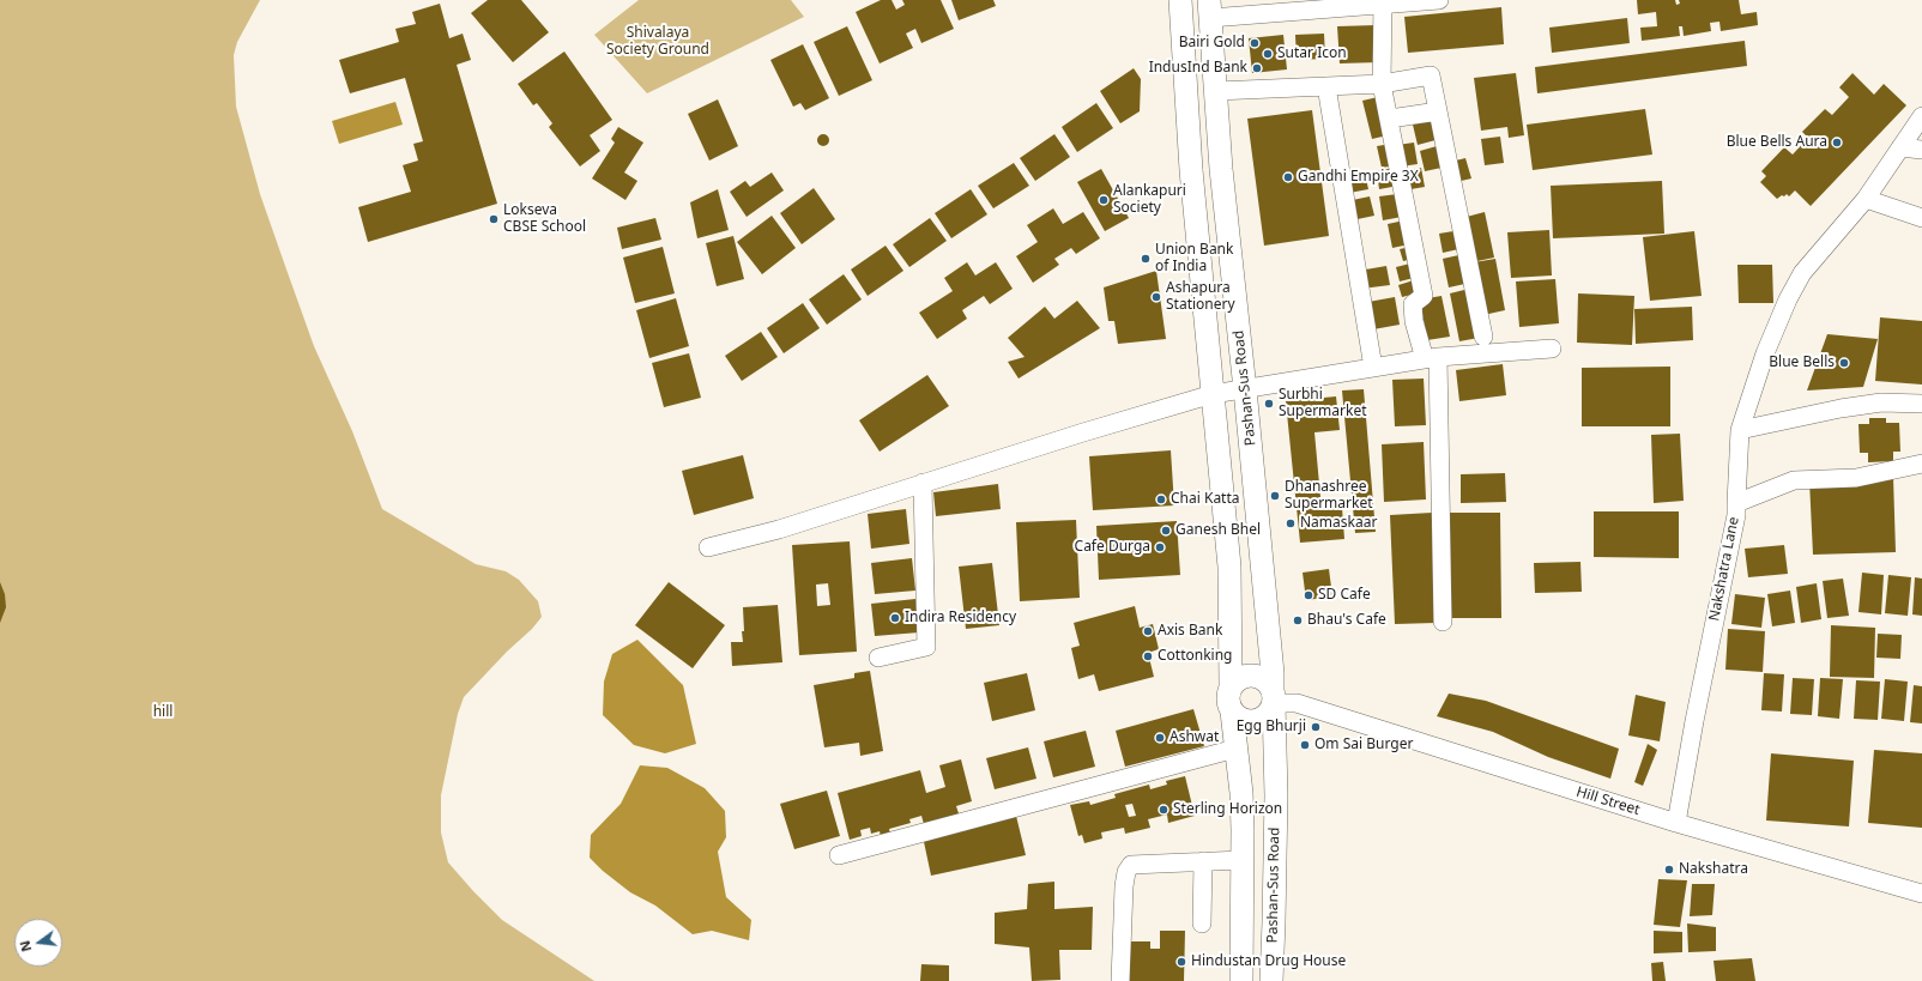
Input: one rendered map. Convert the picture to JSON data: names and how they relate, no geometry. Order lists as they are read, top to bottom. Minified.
{"streets":{"main road":["Pashan-Sus Road"],"street":["Nakshatra Lane","Hill Street"]},"crossings":[["Pashan-Sus Road","Hill Street"],["Nakshatra Lane","Hill Street"]],"parks":["Shivalaya Society Ground","hill"],"places":["Bairi Gold","Sutar Icon","IndusInd Bank","Blue Bells Aura","Gandhi Empire 3X","Alankapuri Society","Lokseva CBSE School","Union Bank of India","Ashapura Stationery","Blue Bells","Surbhi Supermarket","Dhanashree Supermarket","Chai Katta","Namaskaar","Ganesh Bhel","Cafe Durga","SD Cafe","Indira Residency","Bhau's Cafe","Axis Bank","Cottonking","Egg Bhurji","Ashwat","Om Sai Burger","Sterling Horizon","Nakshatra","Hindustan Drug House"],"north":"left"}
